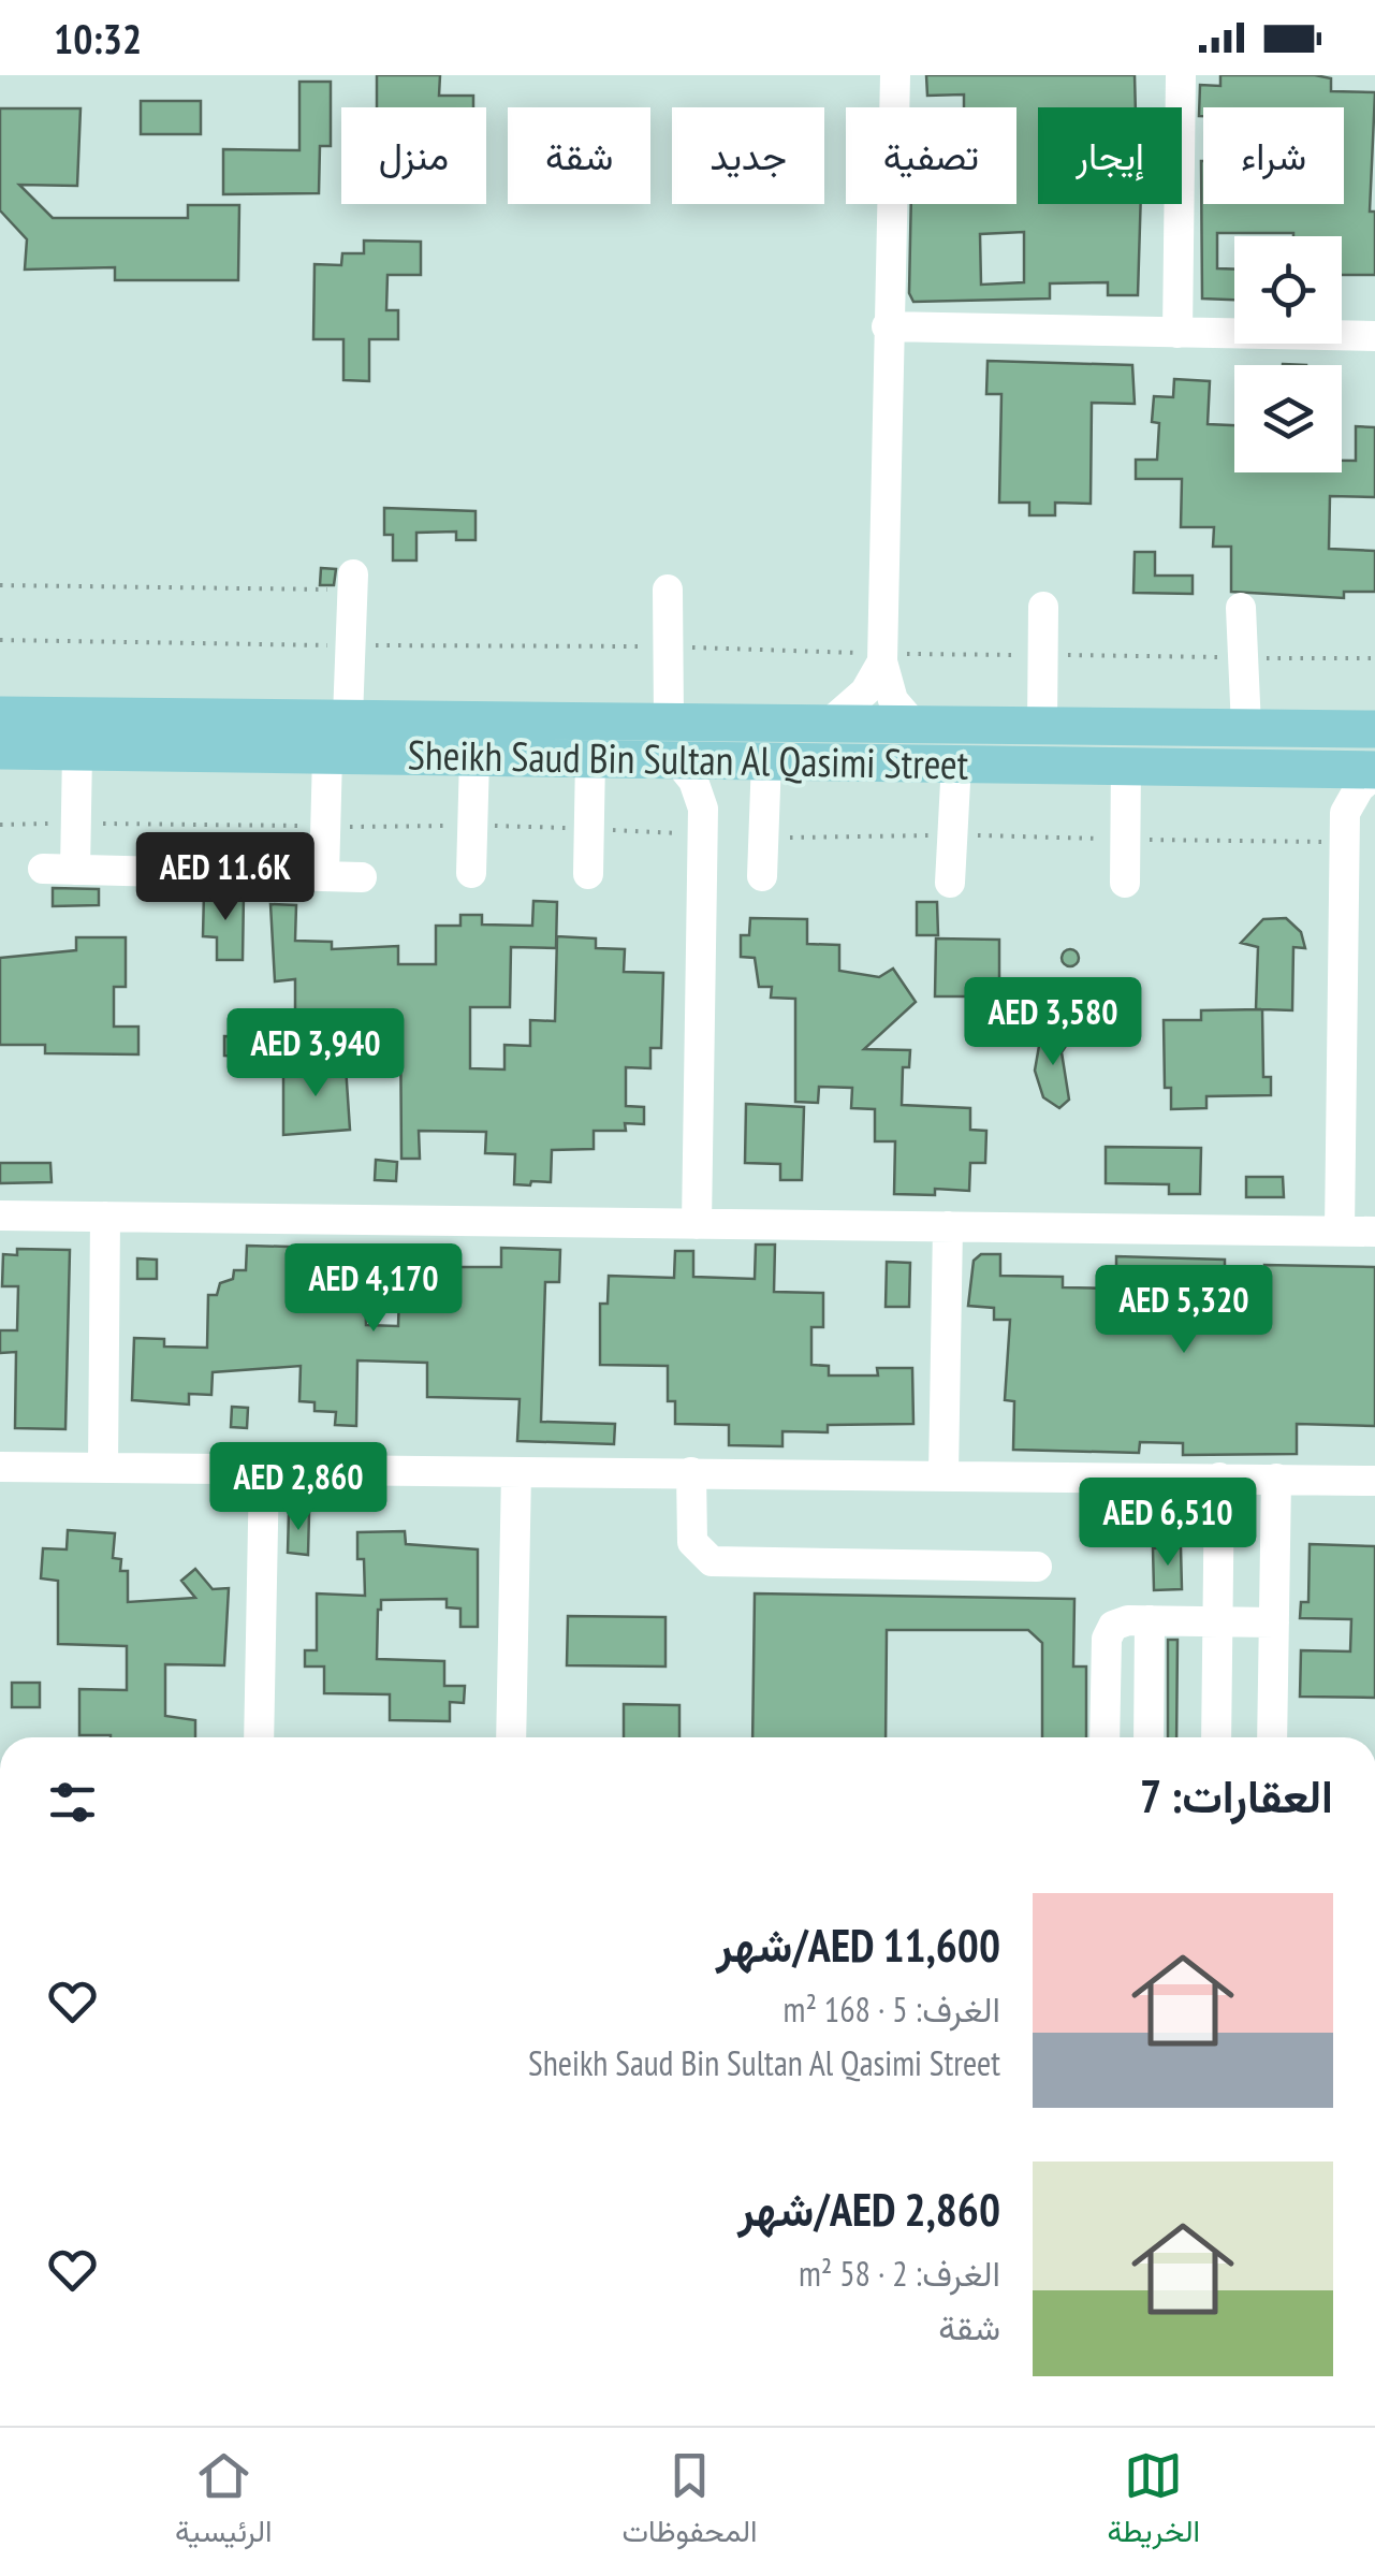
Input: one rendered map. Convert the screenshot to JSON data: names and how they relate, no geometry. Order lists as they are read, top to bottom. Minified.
{"streets":{"main road":["Sheikh Saud Bin Sultan Al Qasimi Street"]},"page":{"status":"10:32","chip":["شراء","إيجار","تصفية","جديد","شقة","منزل"],"price":["AED 11.6K","AED 3,580","AED 3,940","AED 4,170","AED 5,320","AED 2,860","AED 6,510"],"heading":"العقارات: 7","list":[{"name":"AED 11,600/شهر","note":"الغرف: 5 · 168 m² · Sheikh Saud Bin Sultan Al Qasimi Street"},{"name":"AED 2,860/شهر","note":"الغرف: 2 · 58 m² · شقة"}],"tabs":["الخريطة","المحفوظات","الرئيسية"]}}
